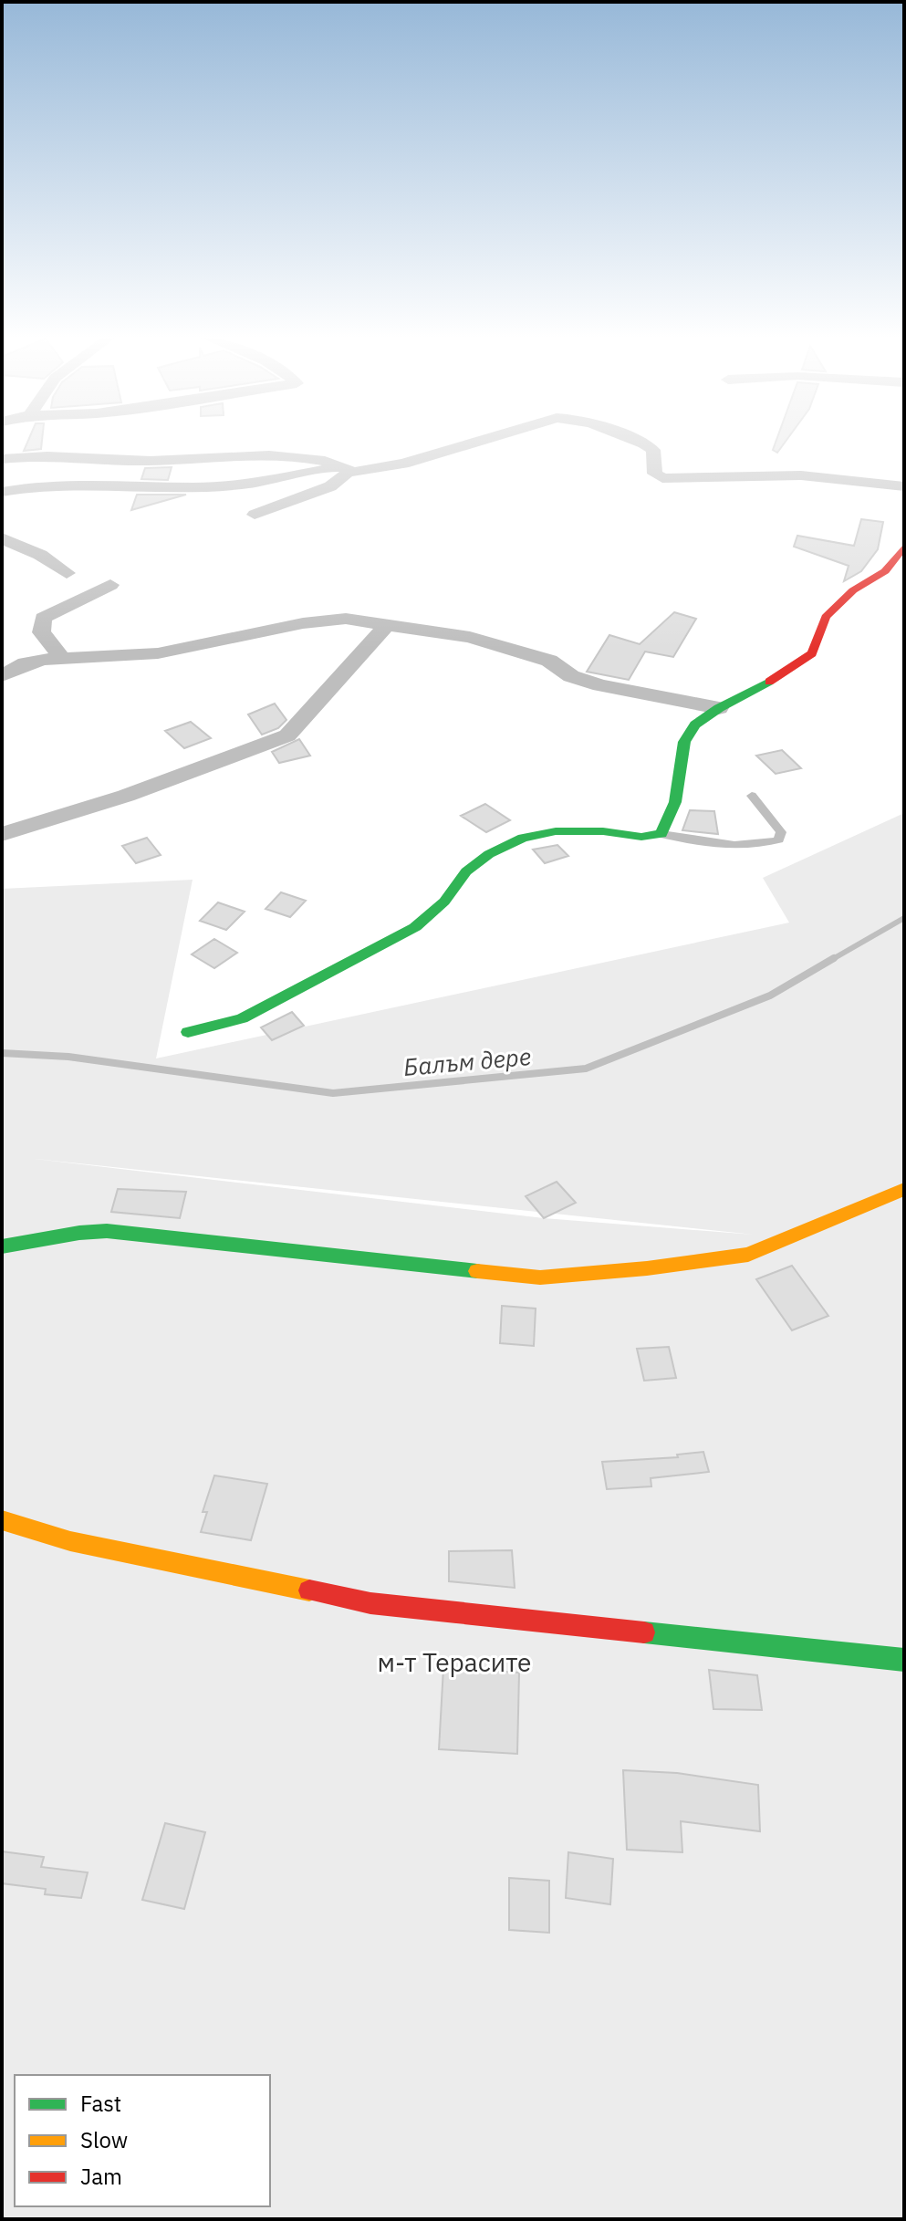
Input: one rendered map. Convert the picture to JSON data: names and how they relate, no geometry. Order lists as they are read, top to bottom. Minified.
{"water":["Балъм дере"],"parks":["м-т Терасите"],"legend":["Fast","Slow","Jam"]}
